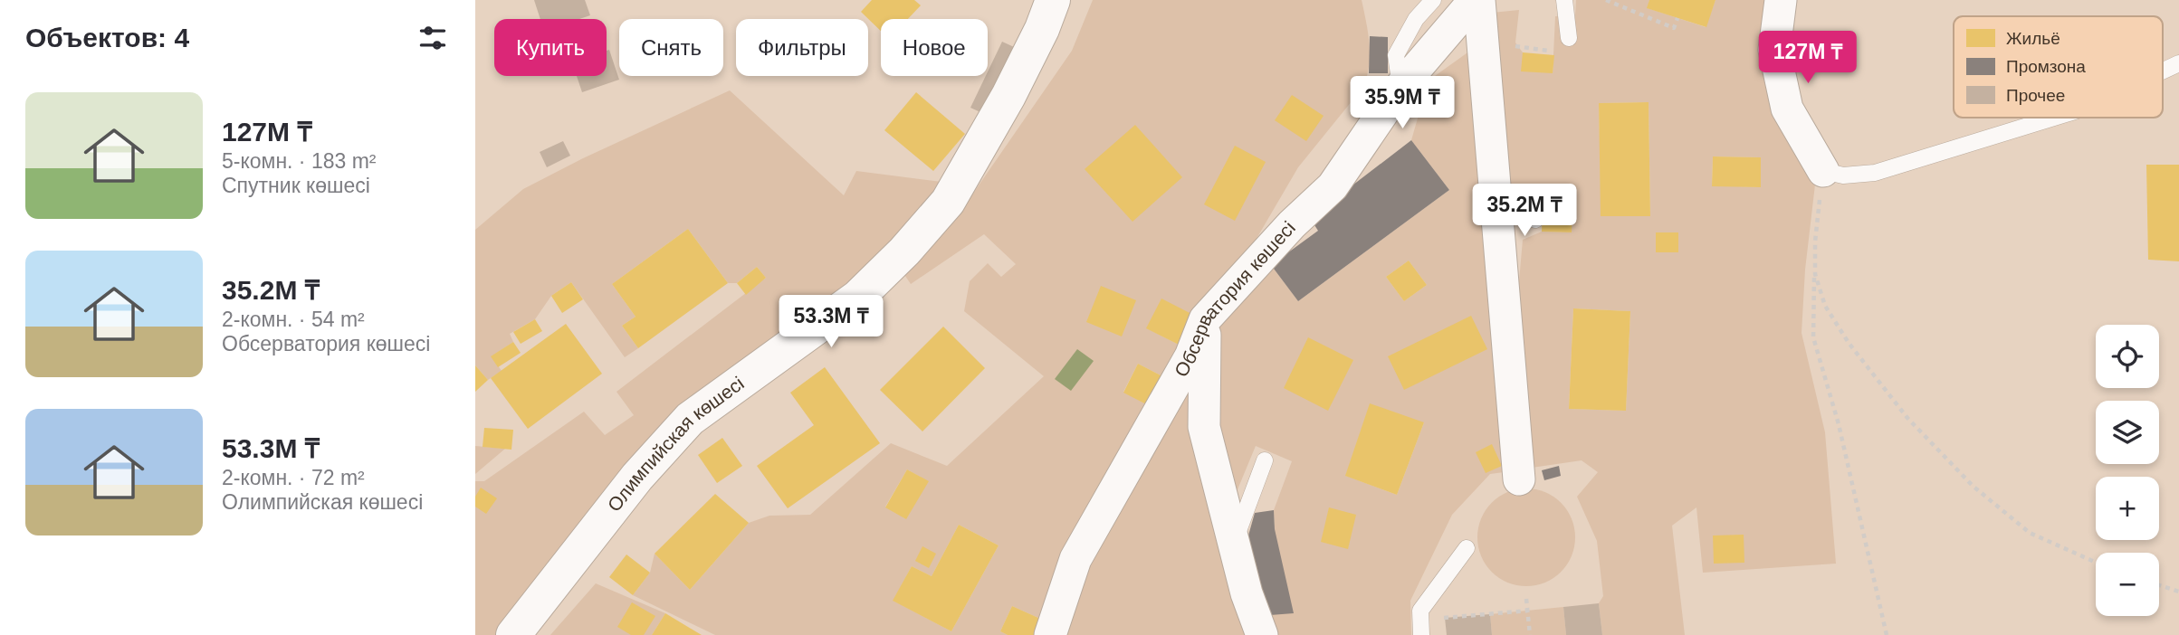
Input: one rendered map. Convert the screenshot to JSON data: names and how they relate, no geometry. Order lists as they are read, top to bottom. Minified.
{"streets":{"street":["Обсерватория көшесі","Олимпийская көшесі"]},"legend":["Жильё","Промзона","Прочее"],"page":{"heading":"Объектов: 4","chip":["Купить","Снять","Фильтры","Новое"],"price":["127M ₸","35.9M ₸","35.2M ₸","53.3M ₸"],"list":[{"name":"127M ₸","note":"5-комн. · 183 m² · Спутник көшесі"},{"name":"35.2M ₸","note":"2-комн. · 54 m² · Обсерватория көшесі"},{"name":"53.3M ₸","note":"2-комн. · 72 m² · Олимпийская көшесі"}],"map_buttons":["+","−"]}}
